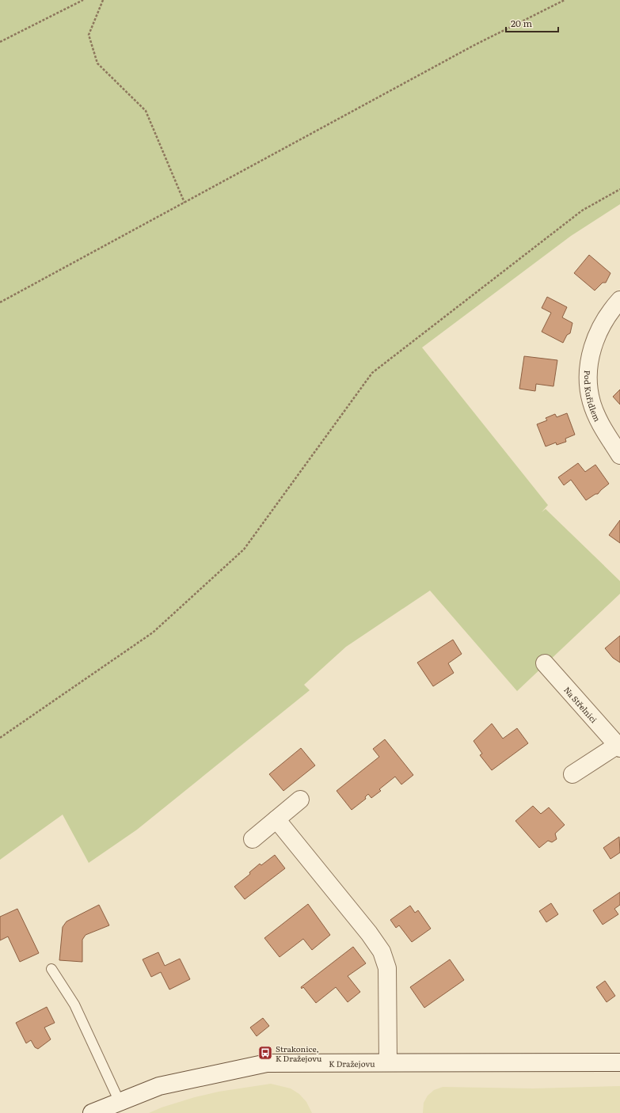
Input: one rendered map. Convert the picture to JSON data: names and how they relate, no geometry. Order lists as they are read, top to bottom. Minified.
{"streets":{"street":["Pod Kuřidlem","Na Střelnici","K Dražejovu"]},"places":{"bus stop":["Strakonice, K Dražejovu"]},"scale_bar":"20 m"}
